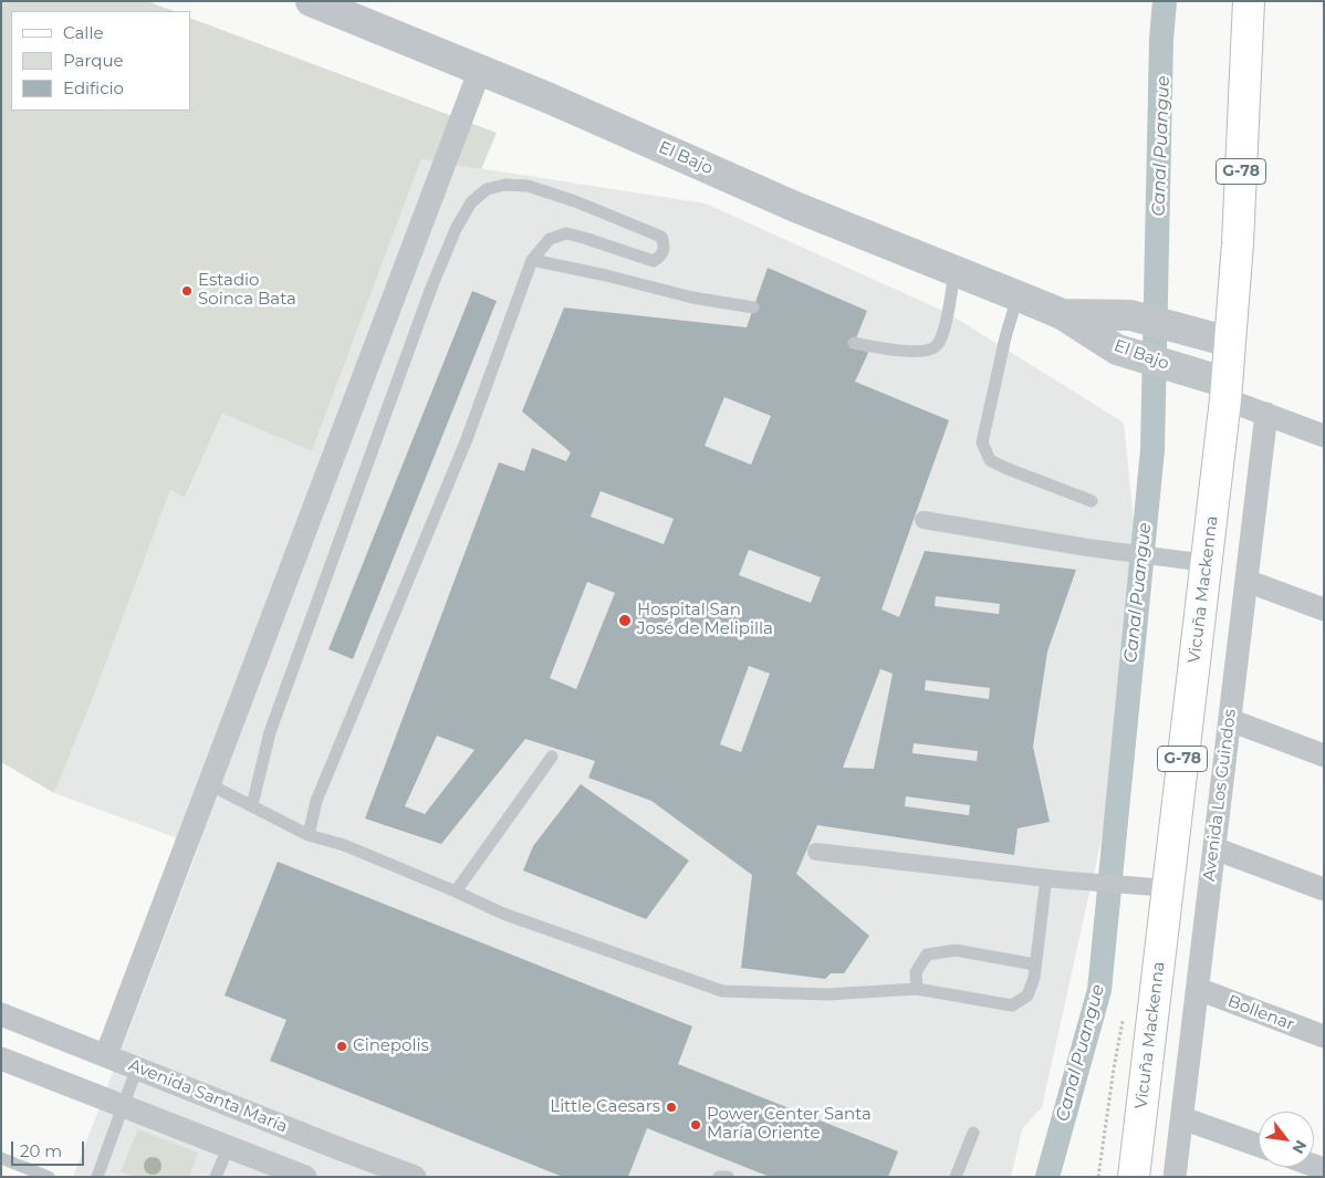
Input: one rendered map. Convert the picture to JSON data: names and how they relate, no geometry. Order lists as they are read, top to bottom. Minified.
{"streets":{"main road":["G-78","Vicuña Mackenna"],"street":["El Bajo","Avenida Los Guindos","Bollenar","Avenida Santa María"]},"crossings":[["El Bajo","Vicuña Mackenna"],["Avenida Los Guindos","Bollenar"]],"water":["Canal Puangue"],"places":["Estadio Soinca Bata","Hospital San José de Melipilla","Cinepolis","Little Caesars","Power Center Santa María Oriente"],"legend":["Calle","Parque","Edificio"],"scale_bar":"20 m","north":"bottom right"}
